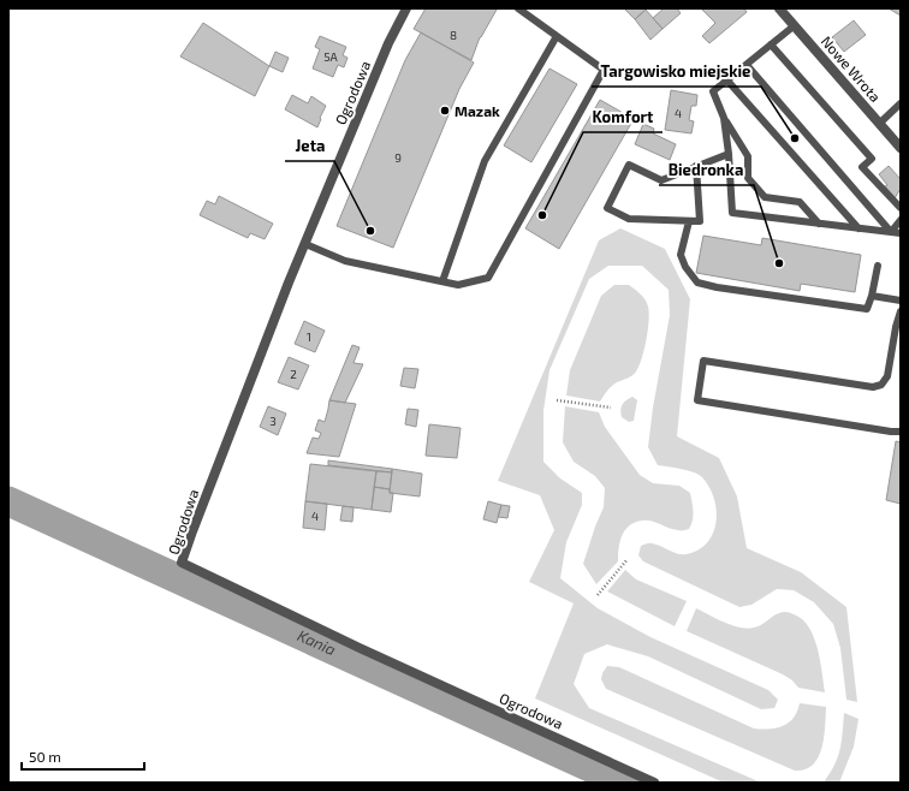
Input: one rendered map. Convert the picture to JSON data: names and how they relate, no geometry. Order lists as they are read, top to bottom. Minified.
{"streets":{"street":["Nowe Wrota","Ogrodowa"]},"water":["Kania"],"places":["Mazak","Targowisko miejskie","Komfort","Jeta","Biedronka"],"house_numbers":["8","5A","4","9","1","2","3","4"],"scale_bar":"50 m"}
